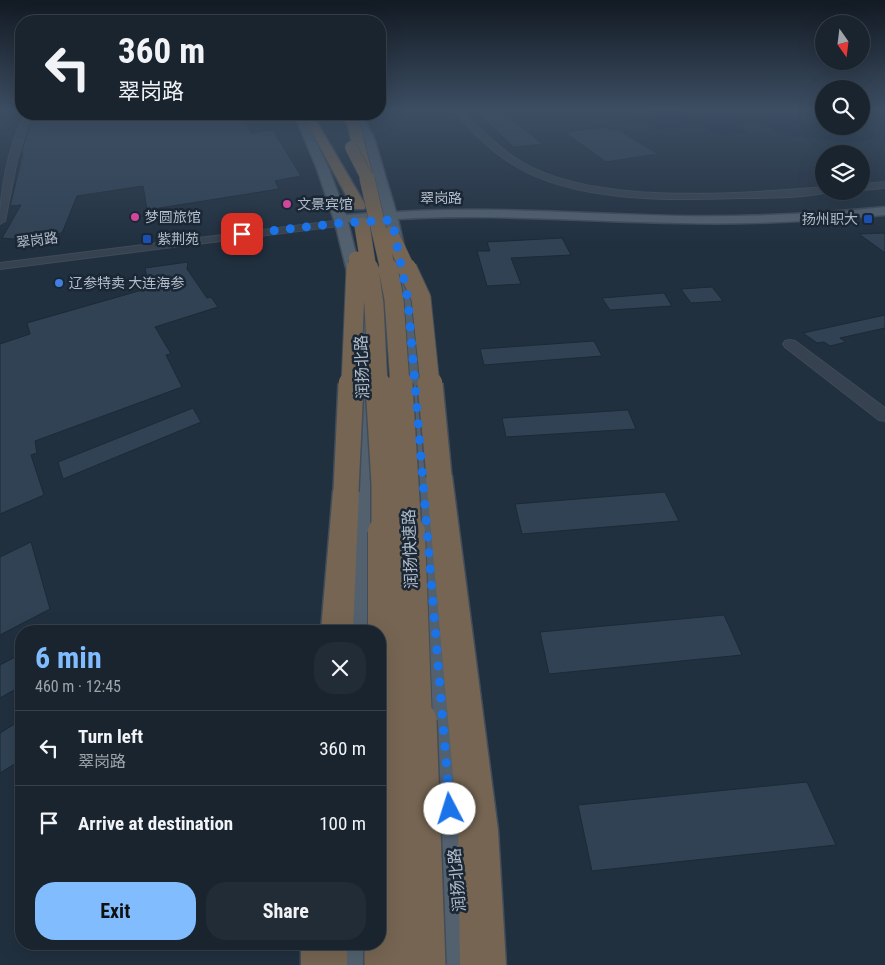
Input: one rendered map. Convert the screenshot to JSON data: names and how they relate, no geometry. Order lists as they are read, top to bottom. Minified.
{"streets":{"highway":["润扬快速路"],"main road":["翠岗路","润扬北路"]},"crossings":[["翠岗路","润扬北路"],["翠岗路","润扬快速路"],["润扬北路","润扬快速路"]],"places":{"other":["文景宾馆","梦圆旅馆","辽参特卖 大连海参"],"transit":["扬州职大","紫荆苑"]},"north":"bottom","page":{"turn":["360 m","翠岗路"],"heading":["6 min","460 m · 12:45"],"list":[{"name":"Turn left","note":"翠岗路","value":"360 m"},{"name":"Arrive at destination","value":"100 m"}],"buttons":["Exit","Share"]}}
